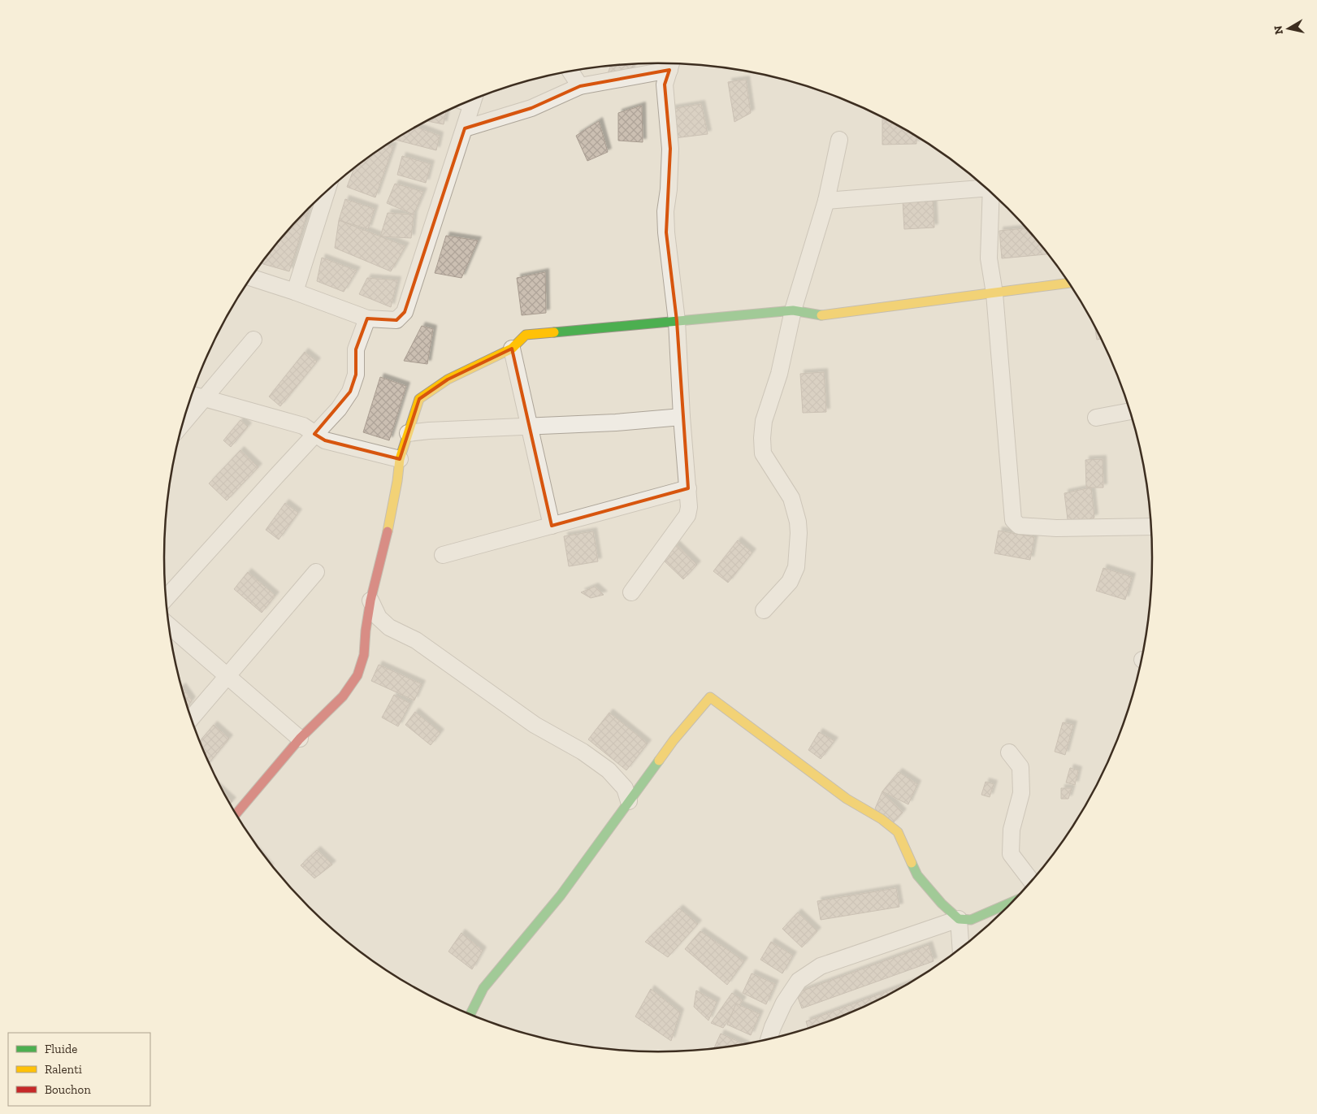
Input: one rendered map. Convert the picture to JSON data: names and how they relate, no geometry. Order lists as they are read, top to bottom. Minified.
{"legend":["Fluide","Ralenti","Bouchon"],"north":"left"}
